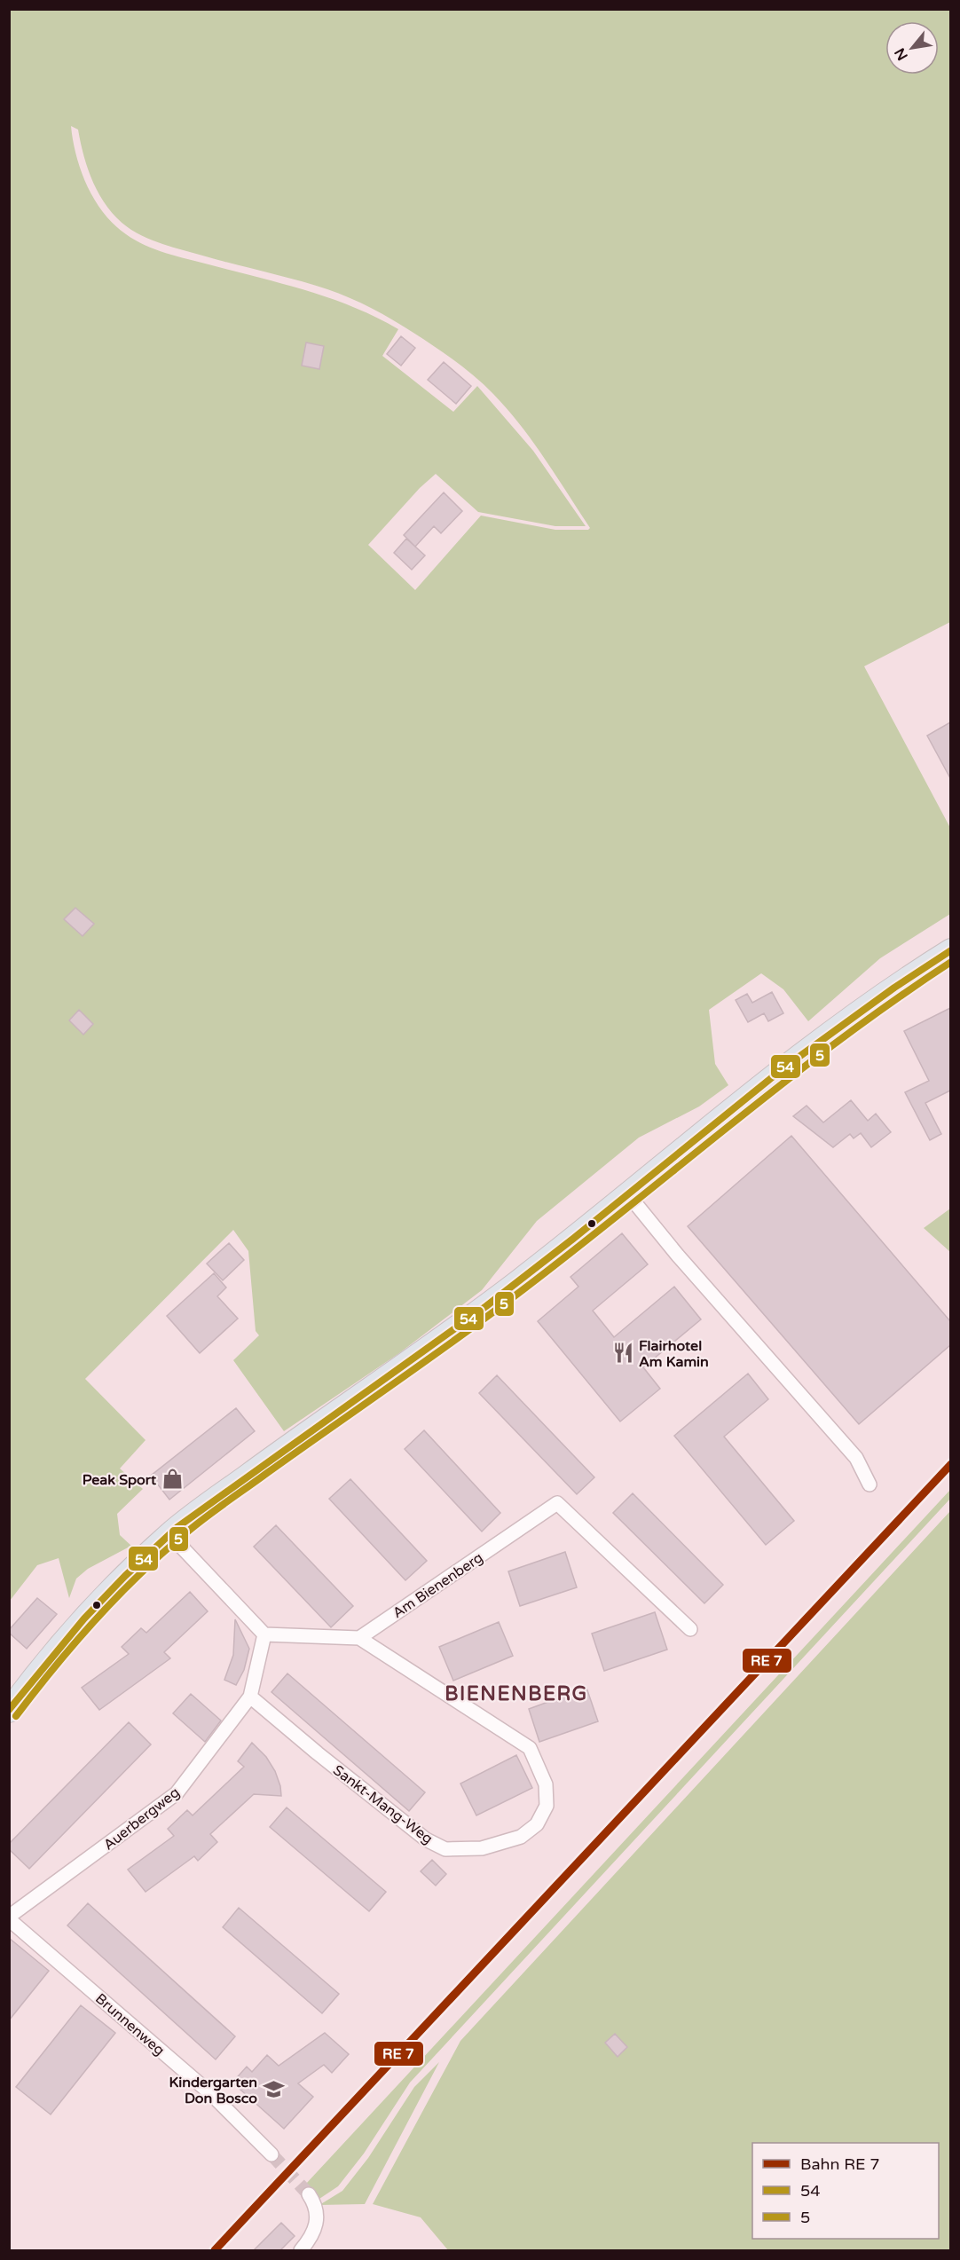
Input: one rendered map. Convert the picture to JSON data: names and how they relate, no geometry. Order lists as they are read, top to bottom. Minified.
{"streets":{"street":["Am Bienenberg","Sankt-Mang-Weg","Auerbergweg","Brunnenweg"]},"crossings":[["Am Bienenberg","Sankt-Mang-Weg"],["Sankt-Mang-Weg","Auerbergweg"],["Auerbergweg","Brunnenweg"]],"districts":["BIENENBERG"],"places":{"restaurant":["Flairhotel Am Kamin"],"shop":["Peak Sport"],"school or university":["Kindergarten Don Bosco"]},"lines":["transit line 54","transit line 5"],"legend":["Bahn RE 7","54","5"],"north":"bottom left"}
